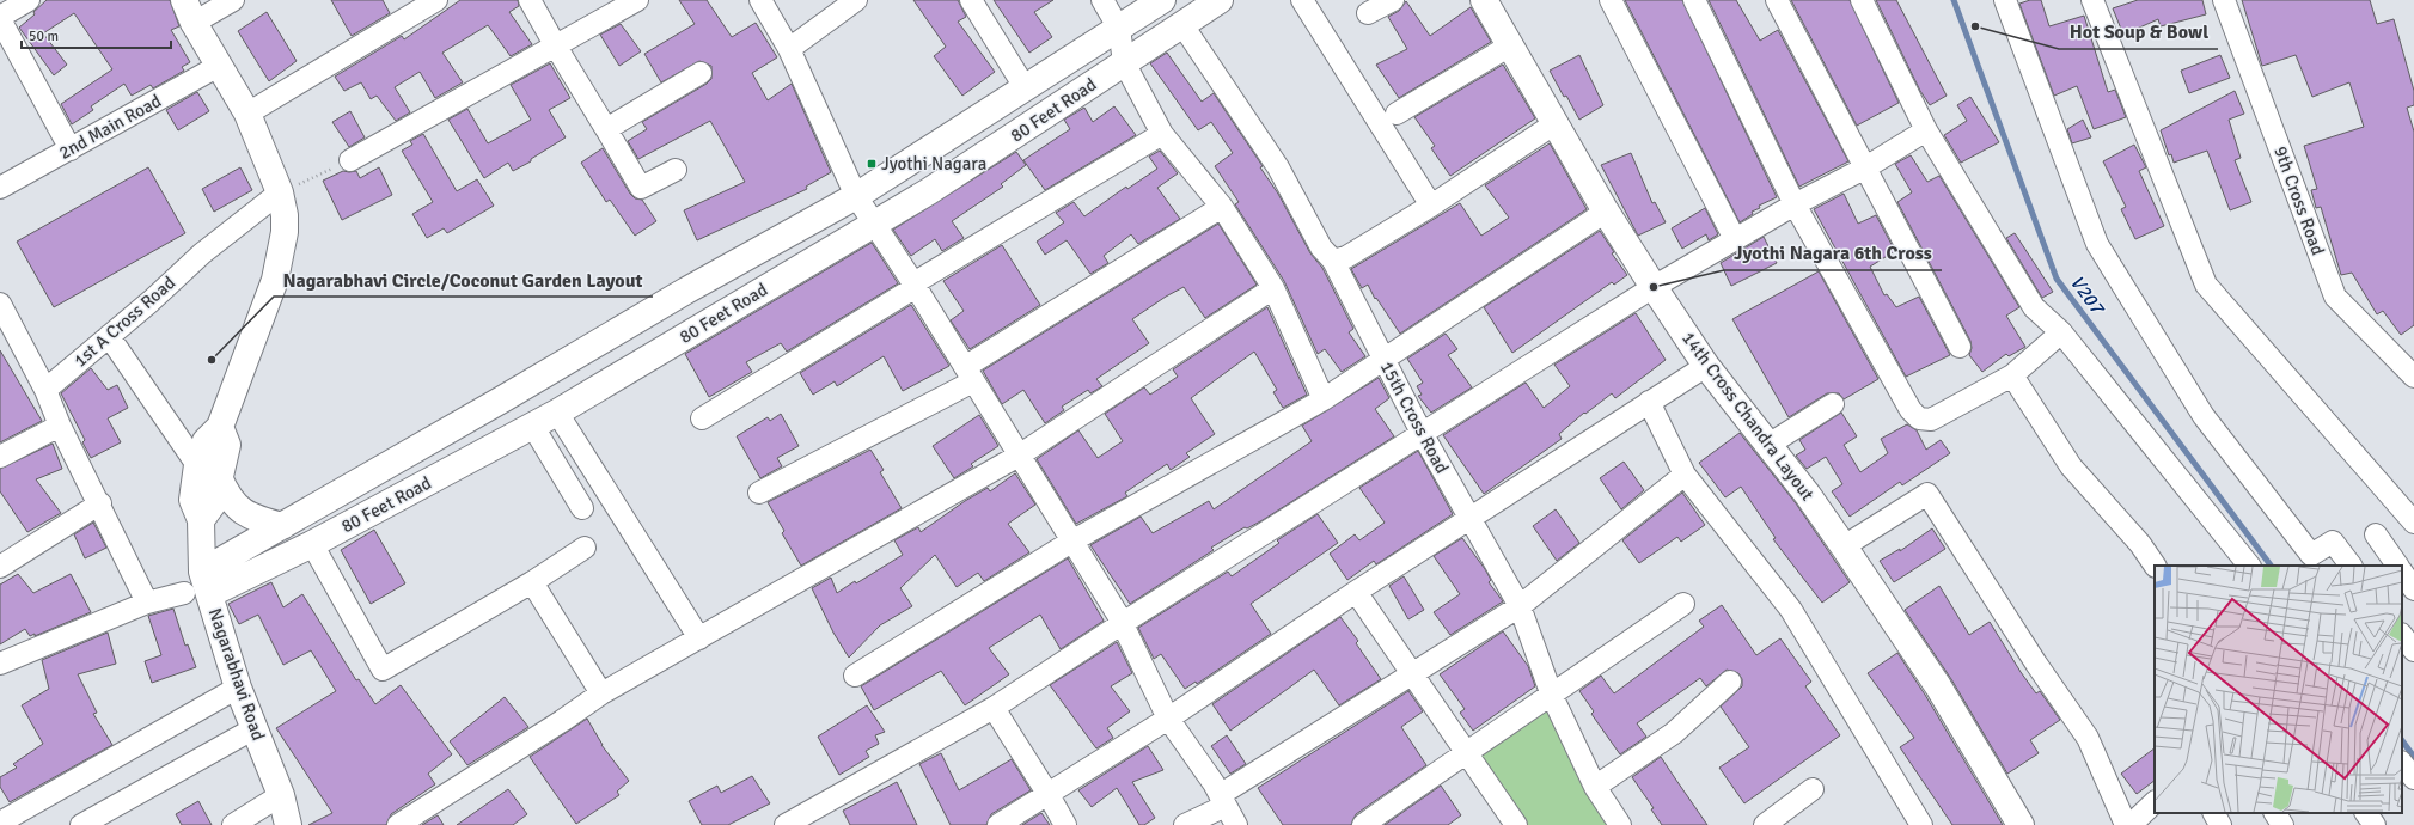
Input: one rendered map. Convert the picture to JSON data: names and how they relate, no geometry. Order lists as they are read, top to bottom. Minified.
{"streets":{"main road":["80 Feet Road","14th Cross Chandra Layout","Nagarabhavi Road"],"street":["2nd Main Road","9th Cross Road","1st A Cross Road","15th Cross Road"]},"crossings":[["80 Feet Road","15th Cross Road"],["80 Feet Road","Nagarabhavi Road"],["2nd Main Road","Nagarabhavi Road"],["1st A Cross Road","Nagarabhavi Road"]],"water":["V207"],"places":{"other":["Hot Soup & Bowl","Jyothi Nagara 6th Cross","Nagarabhavi Circle/Coconut Garden Layout"],"transit":["Jyothi Nagara"]},"scale_bar":"50 m"}
